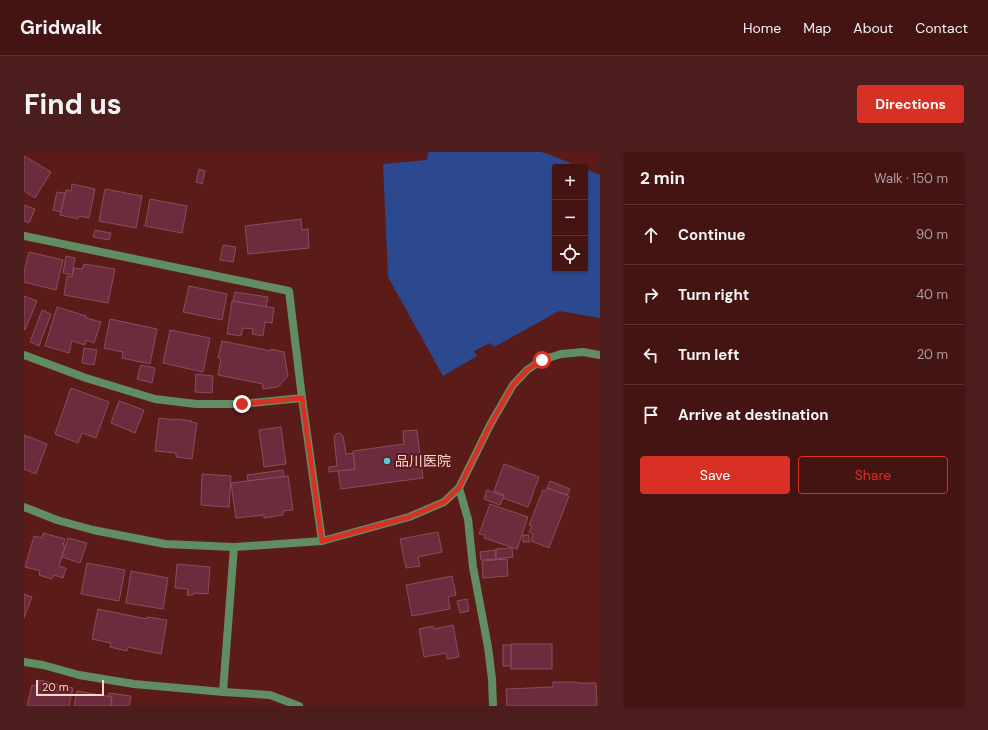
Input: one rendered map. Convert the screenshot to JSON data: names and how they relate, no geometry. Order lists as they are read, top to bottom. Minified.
{"places":["品川医院"],"scale_bar":"20 m","page":{"header":"Gridwalk","nav":["Home","Map","About","Contact"],"buttons":["Directions",["Save","Share"]],"title":"Find us","heading":["2 min","Walk · 150 m"],"map_buttons":["+","−"],"list":[["Continue","90 m"],["Turn right","40 m"],["Turn left","20 m"],"Arrive at destination"],"scale":"20 m"}}
